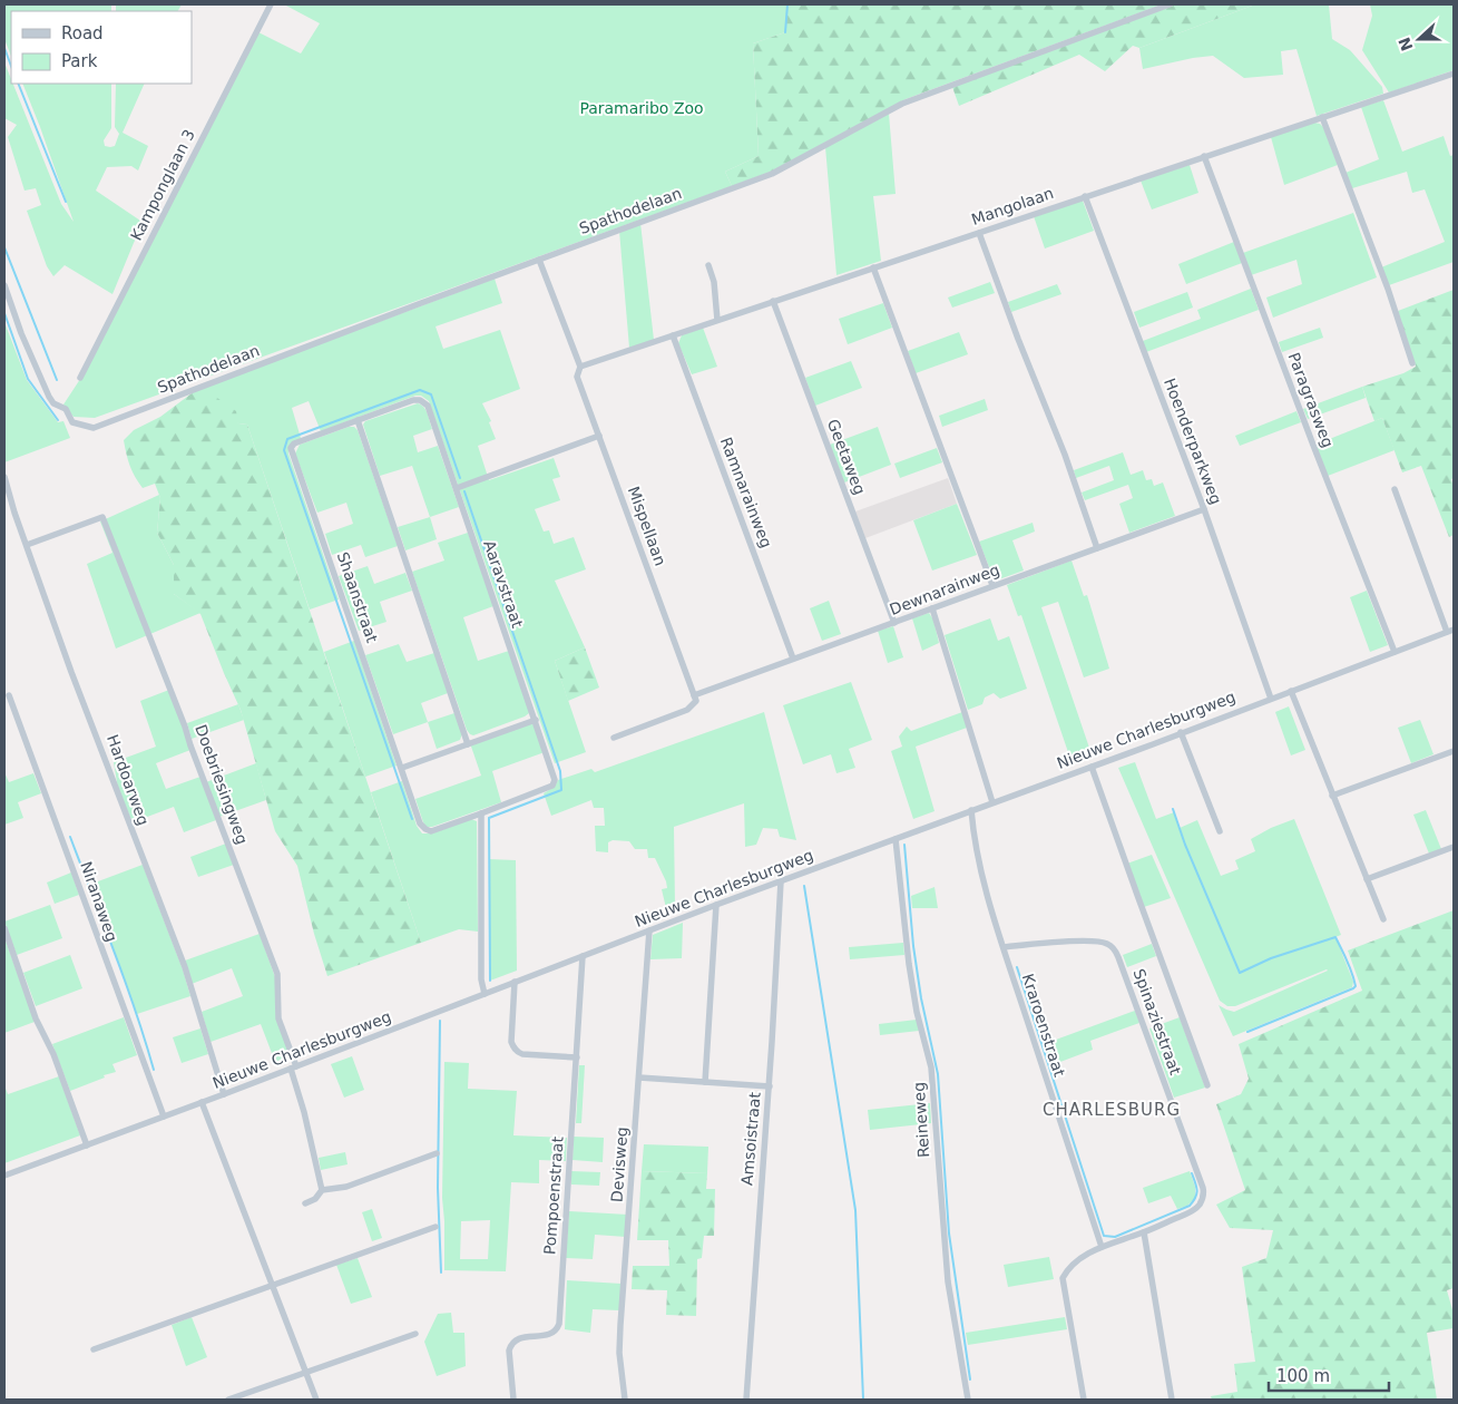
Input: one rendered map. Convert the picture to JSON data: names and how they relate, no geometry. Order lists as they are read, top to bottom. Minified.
{"streets":{"street":["Kamponglaan 3","Mangolaan","Spathodelaan","Paragrasweg","Hoenderparkweg","Geetaweg","Ramnarainweg","Mispellaan","Aaravstraat","Dewnarainweg","Shaanstraat","Nieuwe Charlesburgweg","Hardoarweg","Doebriesingweg","Niranaweg","Spinaziestraat","Kraroenstraat","Reineweg","Amsoistraat","Devisweg","Pompoenstraat"]},"crossings":[["Mangolaan","Paragrasweg"],["Mangolaan","Hoenderparkweg"],["Mangolaan","Geetaweg"],["Mangolaan","Ramnarainweg"],["Mangolaan","Mispellaan"],["Spathodelaan","Mispellaan"],["Paragrasweg","Nieuwe Charlesburgweg"],["Hoenderparkweg","Dewnarainweg"],["Hoenderparkweg","Nieuwe Charlesburgweg"],["Geetaweg","Dewnarainweg"],["Ramnarainweg","Dewnarainweg"],["Mispellaan","Dewnarainweg"],["Aaravstraat","Shaanstraat"],["Nieuwe Charlesburgweg","Hardoarweg"],["Nieuwe Charlesburgweg","Doebriesingweg"],["Nieuwe Charlesburgweg","Niranaweg"],["Nieuwe Charlesburgweg","Kraroenstraat"],["Nieuwe Charlesburgweg","Reineweg"],["Nieuwe Charlesburgweg","Amsoistraat"],["Nieuwe Charlesburgweg","Devisweg"],["Nieuwe Charlesburgweg","Pompoenstraat"],["Hardoarweg","Doebriesingweg"],["Spinaziestraat","Kraroenstraat"]],"districts":["CHARLESBURG"],"parks":["Paramaribo Zoo"],"legend":["Road","Park"],"scale_bar":"100 m","north":"left"}
